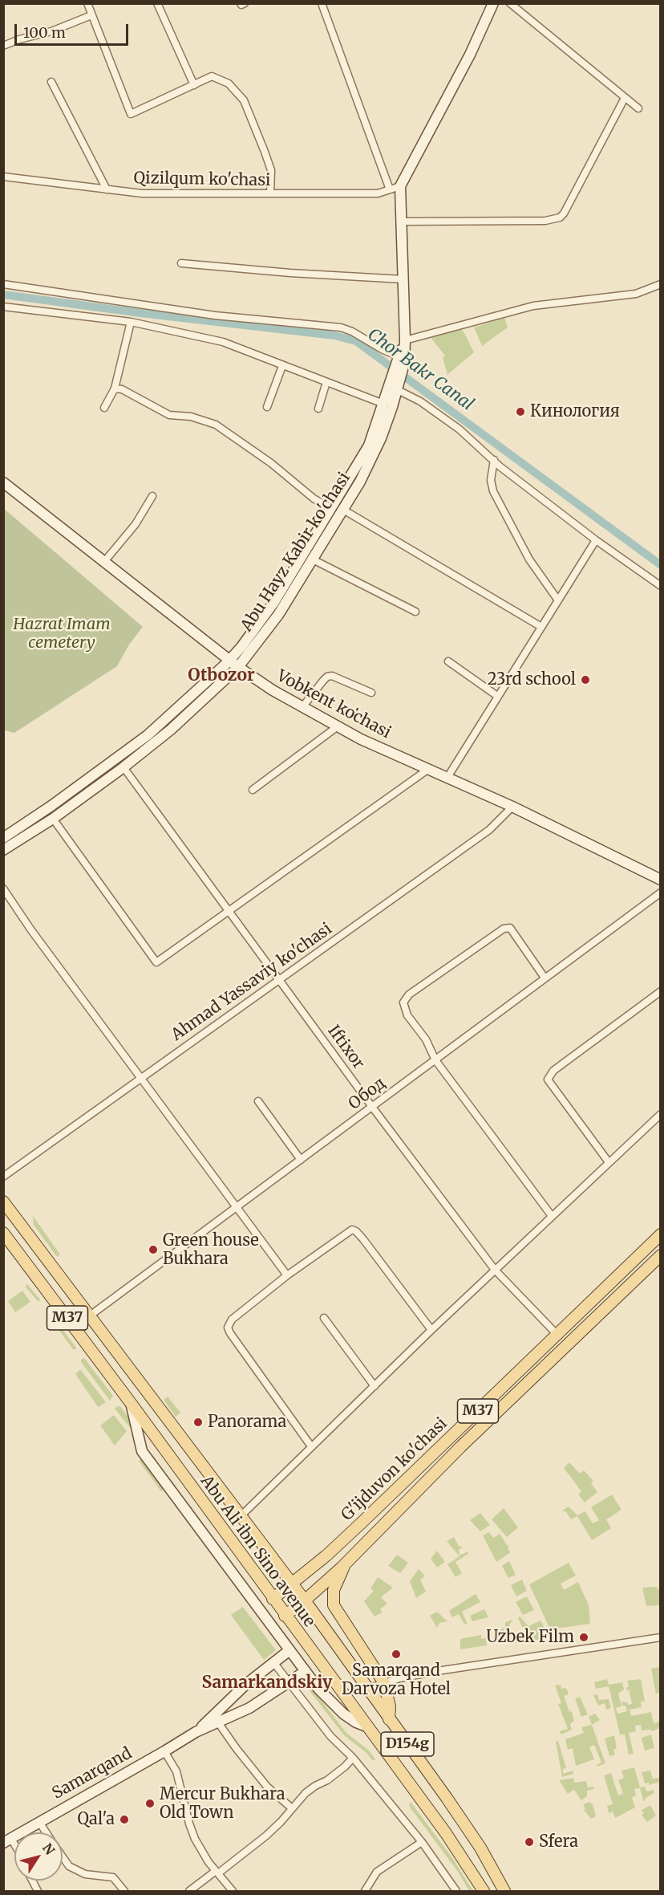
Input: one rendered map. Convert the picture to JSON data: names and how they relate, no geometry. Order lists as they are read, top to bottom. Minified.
{"streets":{"main road":["Abu Hayz Kabir ko'chasi","Vobkent koʻchasi","M37","G'ijduvon ko'chasi","Abu Ali ibn Sino avenue","D154g","Samarqand"],"street":["Qizilqum ko'chasi","Ahmad Yassaviy ko'chasi","Iftixor","Обод"]},"crossings":[["Abu Hayz Kabir ko'chasi","Vobkent koʻchasi"],["Abu Hayz Kabir ko'chasi","Iftixor"],["Vobkent koʻchasi","Ahmad Yassaviy ko'chasi"],["Ahmad Yassaviy ko'chasi","Iftixor"],["Iftixor","Обод"],["Iftixor","G'ijduvon ko'chasi"],["Обод","M37"],["Обод","Abu Ali ibn Sino avenue"],["M37","G'ijduvon ko'chasi"],["M37","Abu Ali ibn Sino avenue"],["G'ijduvon ko'chasi","Abu Ali ibn Sino avenue"]],"districts":["Otbozor","Samarkandskiy"],"water":["Chor Bakr Canal"],"parks":["Hazrat Imam cemetery"],"places":["Кинология","23rd school","Green house Bukhara","Panorama","Uzbek Film","Samarqand Darvoza Hotel","Mercur Bukhara Old Town","Qal'a","Sfera"],"scale_bar":"100 m","north":"top right"}
